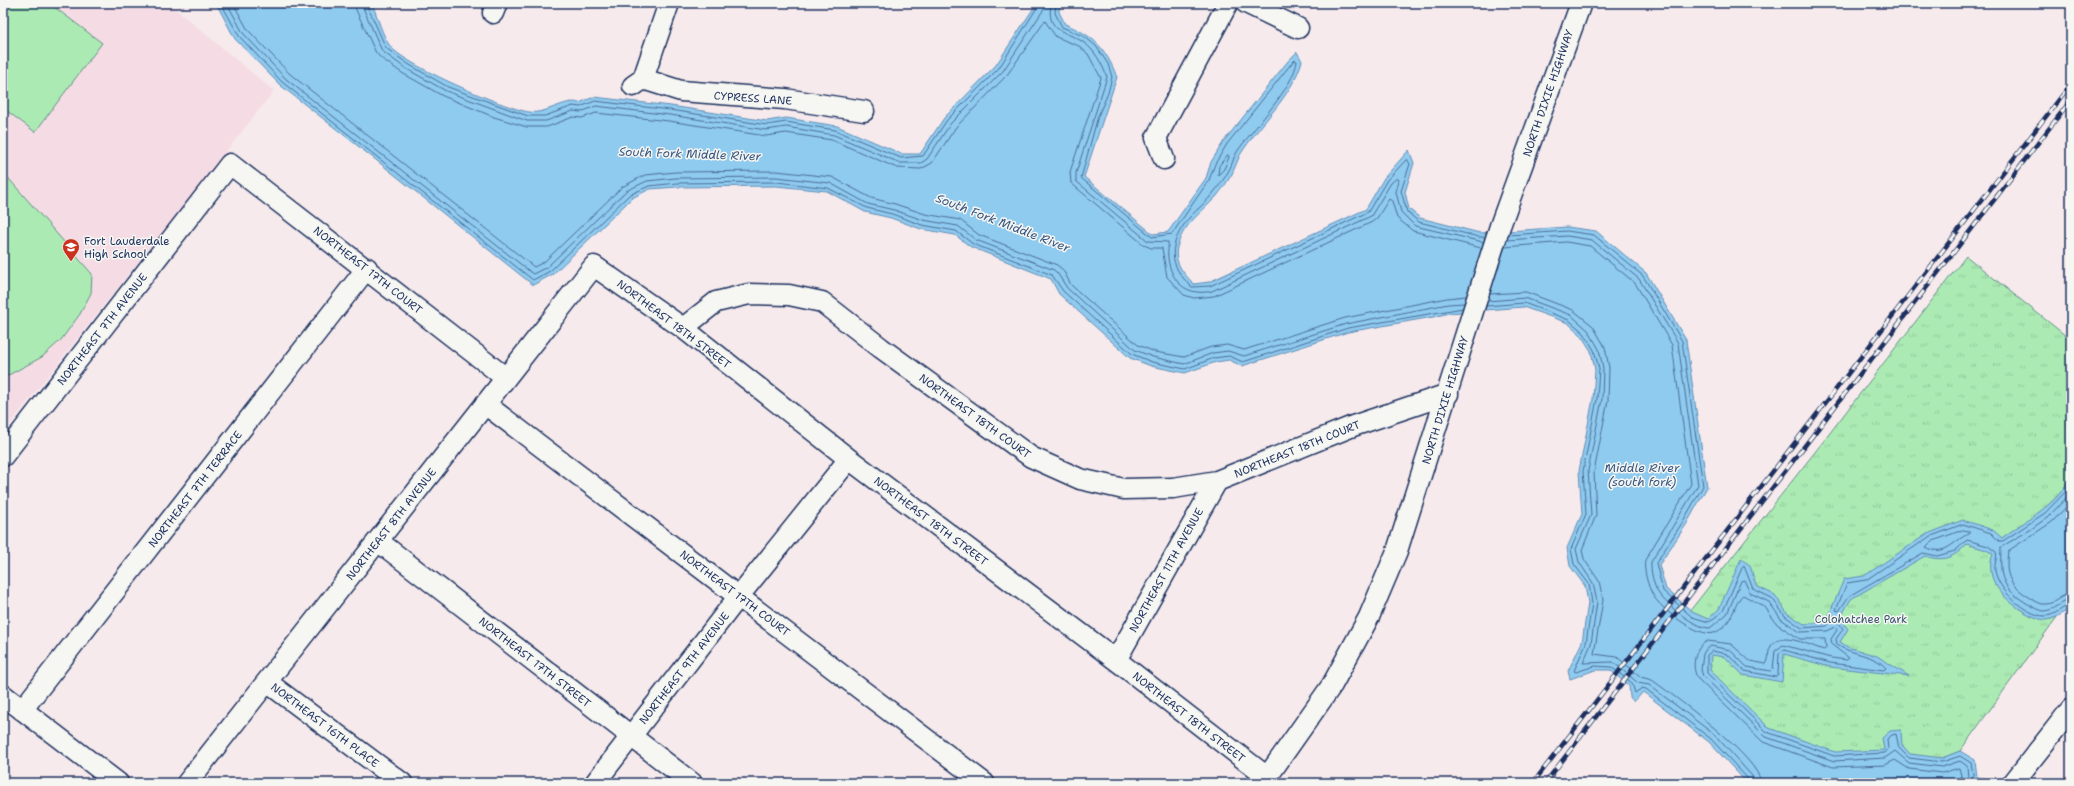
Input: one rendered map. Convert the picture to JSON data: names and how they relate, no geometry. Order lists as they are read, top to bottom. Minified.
{"streets":{"street":["NORTH DIXIE HIGHWAY","CYPRESS LANE","NORTHEAST 17TH COURT","NORTHEAST 18TH STREET","NORTHEAST 7TH AVENUE","NORTHEAST 18TH COURT","NORTHEAST 7TH TERRACE","NORTHEAST 8TH AVENUE","NORTHEAST 11TH AVENUE","NORTHEAST 17TH STREET","NORTHEAST 9TH AVENUE","NORTHEAST 16TH PLACE"]},"crossings":[["NORTH DIXIE HIGHWAY","NORTHEAST 18TH STREET"],["NORTH DIXIE HIGHWAY","NORTHEAST 18TH COURT"],["NORTHEAST 17TH COURT","NORTHEAST 7TH AVENUE"],["NORTHEAST 17TH COURT","NORTHEAST 7TH TERRACE"],["NORTHEAST 17TH COURT","NORTHEAST 8TH AVENUE"],["NORTHEAST 17TH COURT","NORTHEAST 9TH AVENUE"],["NORTHEAST 18TH STREET","NORTHEAST 18TH COURT"],["NORTHEAST 18TH STREET","NORTHEAST 8TH AVENUE"],["NORTHEAST 18TH STREET","NORTHEAST 11TH AVENUE"],["NORTHEAST 18TH STREET","NORTHEAST 9TH AVENUE"],["NORTHEAST 18TH COURT","NORTHEAST 11TH AVENUE"],["NORTHEAST 8TH AVENUE","NORTHEAST 17TH STREET"],["NORTHEAST 8TH AVENUE","NORTHEAST 16TH PLACE"],["NORTHEAST 17TH STREET","NORTHEAST 9TH AVENUE"]],"water":["South Fork Middle River","Middle River (south fork)"],"parks":["Colohatchee Park"],"places":{"school or university":["Fort Lauderdale High School"]}}
